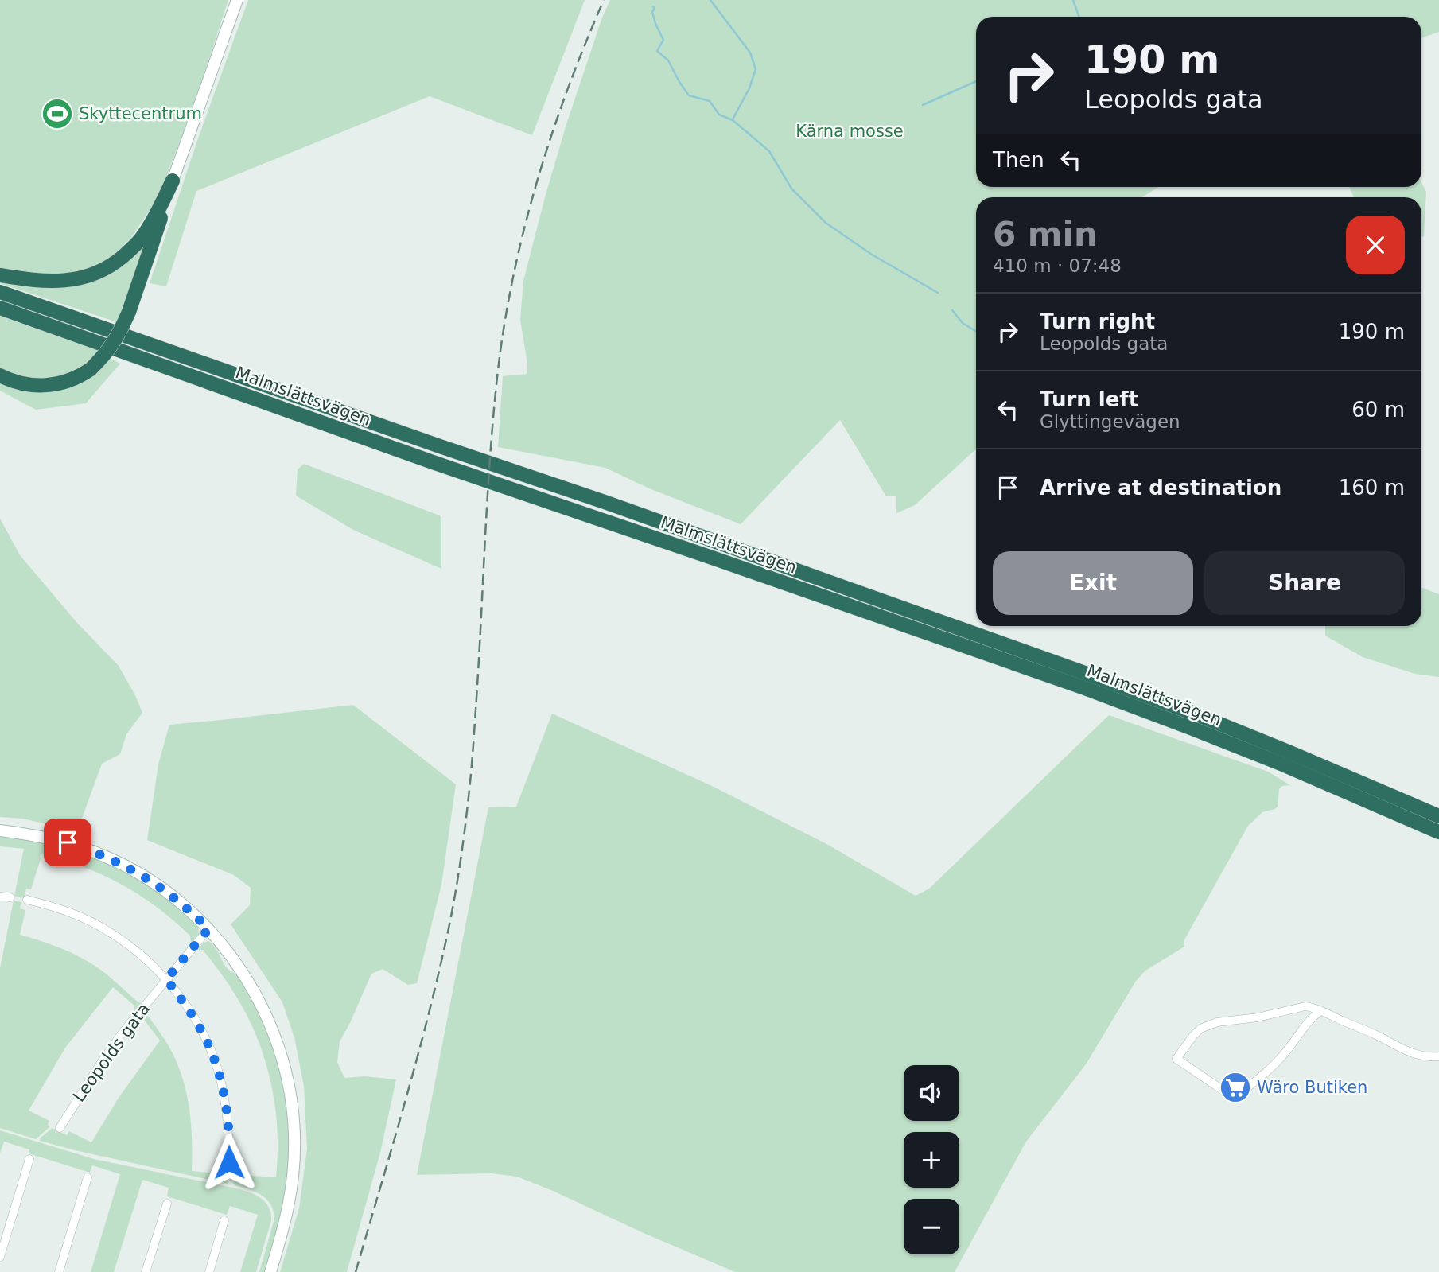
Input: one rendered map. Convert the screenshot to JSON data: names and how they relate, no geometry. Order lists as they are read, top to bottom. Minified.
{"streets":{"highway":["Malmslättsvägen"],"street":["Leopolds gata"]},"parks":["Kärna mosse"],"places":{"sports":["Skyttecentrum"],"supermarket":["Wäro Butiken"]},"page":{"turn":["190 m","Leopolds gata"],"then":"Then","heading":["6 min","410 m · 07:48"],"list":[{"name":"Turn right","note":"Leopolds gata","value":"190 m"},{"name":"Turn left","note":"Glyttingevägen","value":"60 m"},{"name":"Arrive at destination","value":"160 m"}],"buttons":["Exit","Share"],"map_buttons":["+","−"]}}
